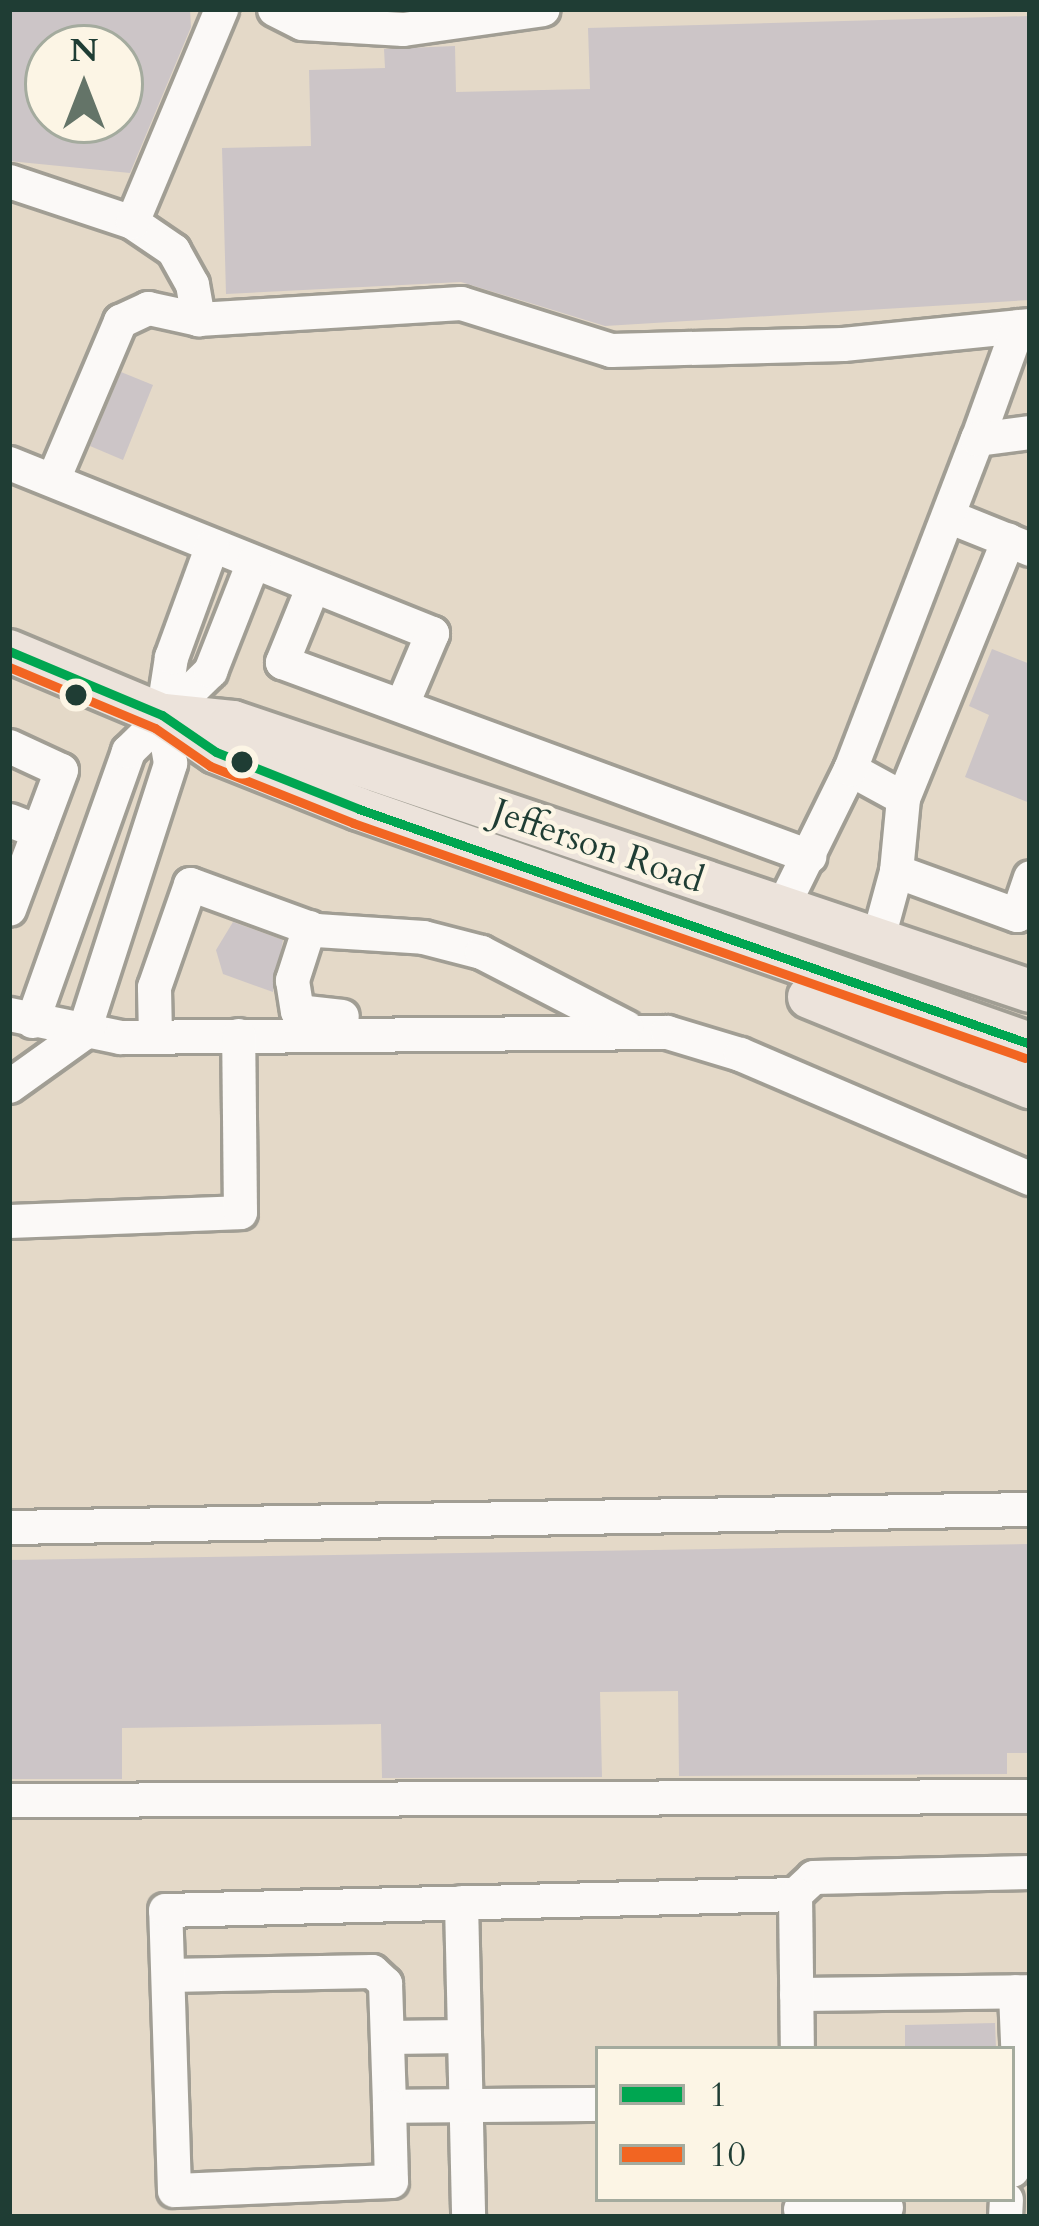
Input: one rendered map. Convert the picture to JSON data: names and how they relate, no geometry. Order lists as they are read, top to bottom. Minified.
{"streets":{"main road":["Jefferson Road"]},"lines":["transit line 1","transit line 10"],"legend":["1","10"],"north":"top"}
